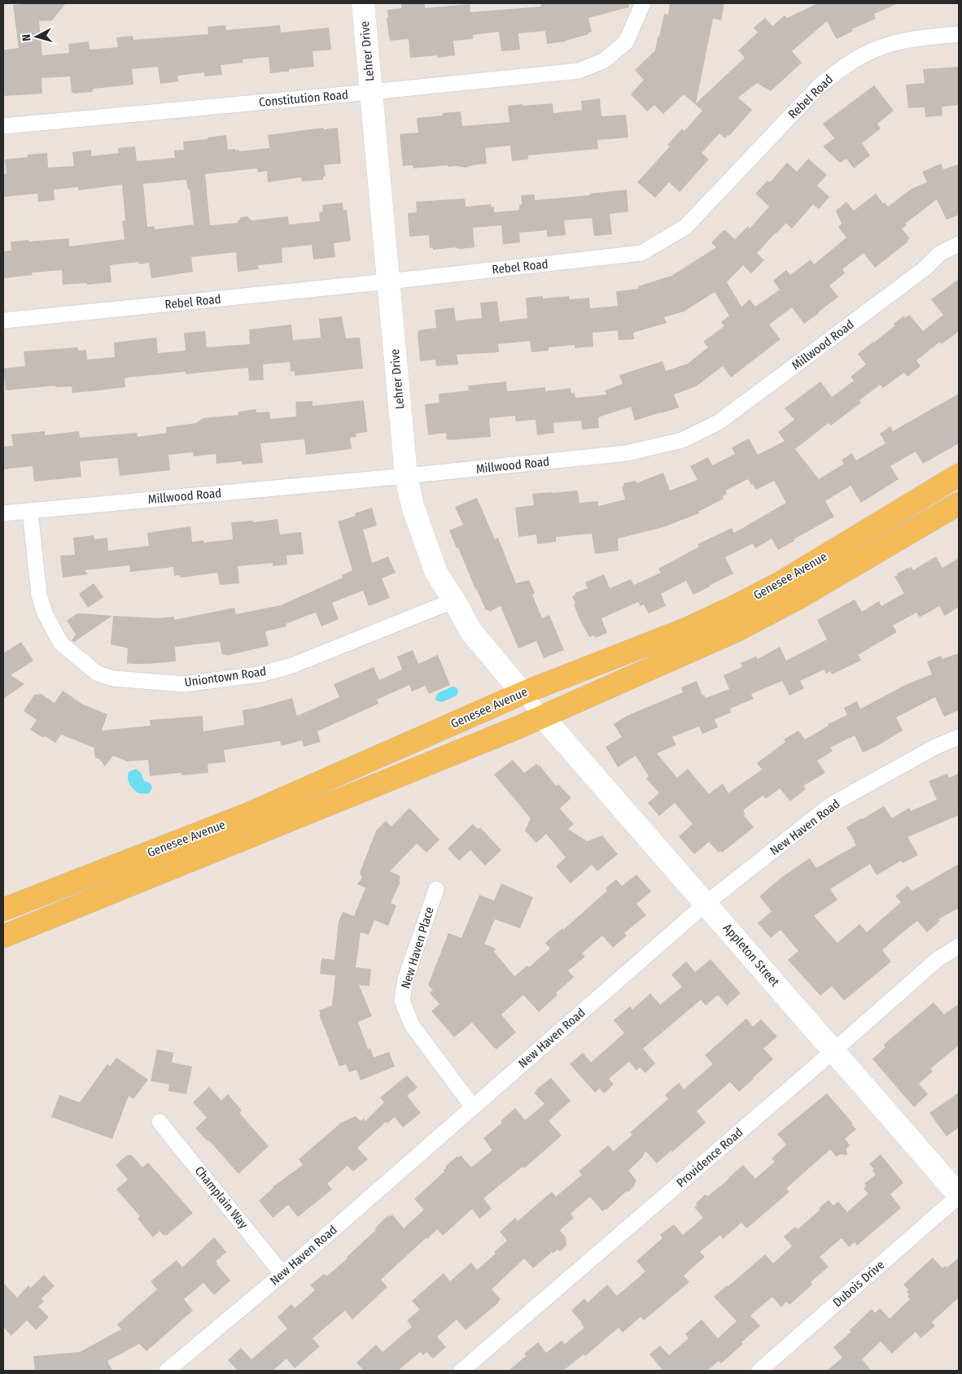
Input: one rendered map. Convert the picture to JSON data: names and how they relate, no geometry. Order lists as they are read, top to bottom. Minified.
{"streets":{"main road":["Genesee Avenue"],"street":["Lehrer Drive","Rebel Road","Constitution Road","Millwood Road","Uniontown Road","New Haven Road","New Haven Place","Appleton Street","Providence Road","Champlain Way","Dubois Drive"]},"crossings":[["Lehrer Drive","Rebel Road"],["Lehrer Drive","Constitution Road"],["Lehrer Drive","Millwood Road"],["Lehrer Drive","Genesee Avenue"],["Lehrer Drive","Uniontown Road"],["Lehrer Drive","Appleton Street"],["Millwood Road","Uniontown Road"],["Genesee Avenue","Appleton Street"],["New Haven Road","New Haven Place"],["New Haven Road","Appleton Street"],["New Haven Road","Champlain Way"],["Appleton Street","Providence Road"],["Appleton Street","Dubois Drive"]],"north":"left"}
